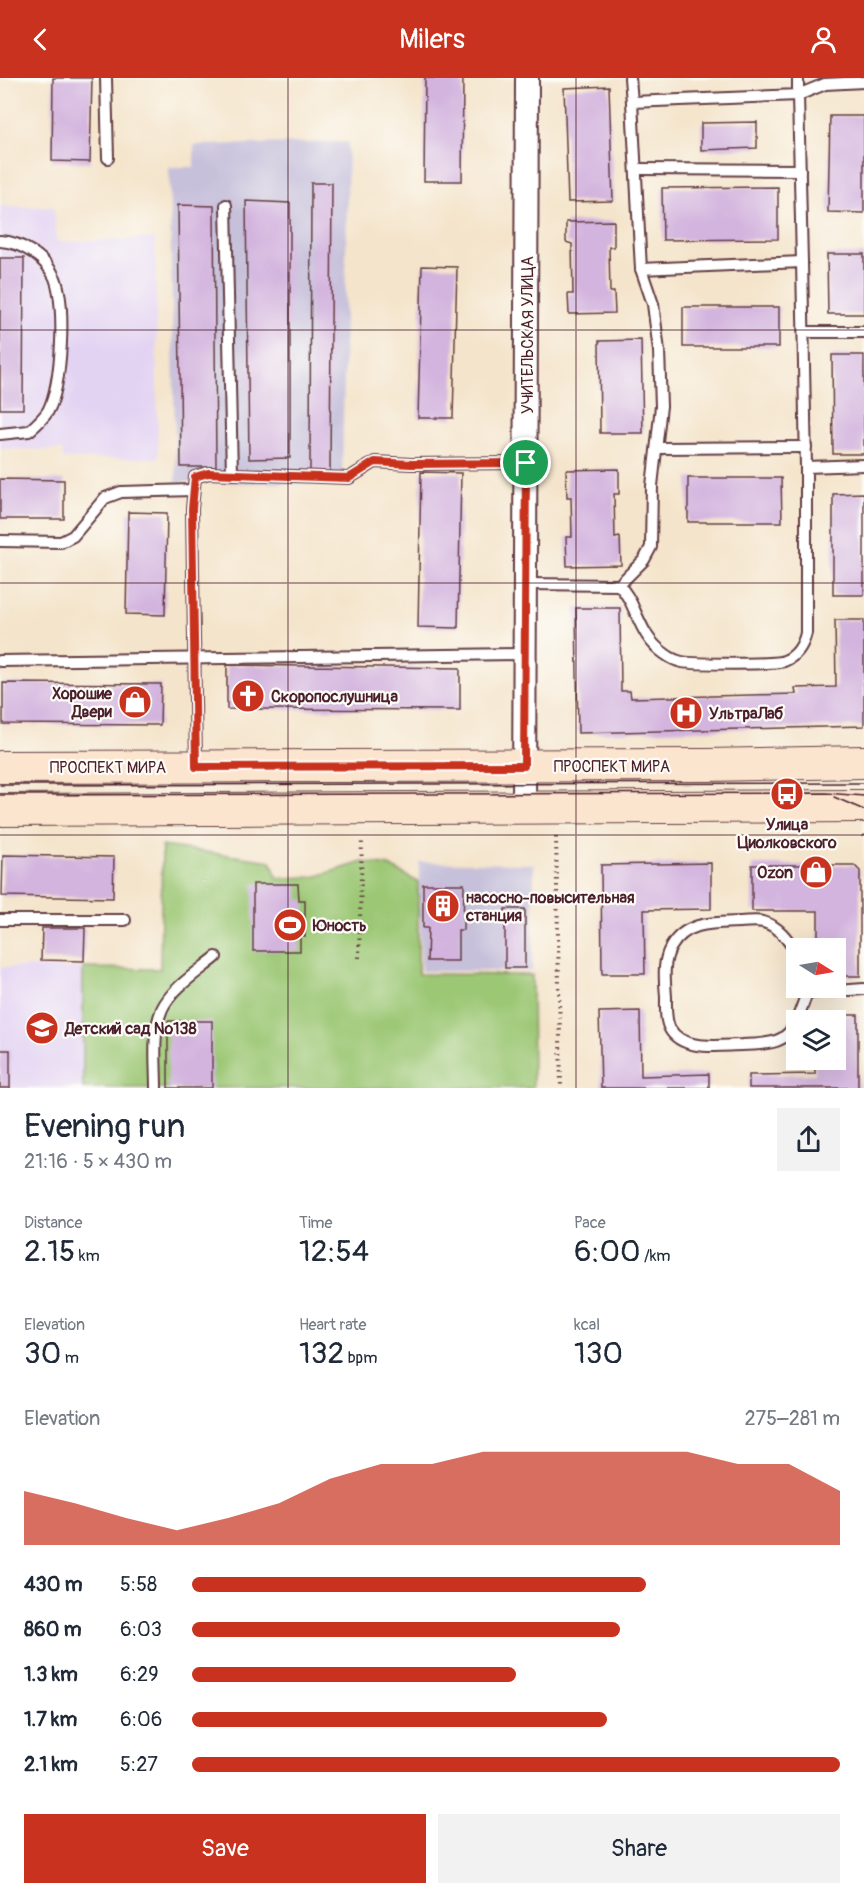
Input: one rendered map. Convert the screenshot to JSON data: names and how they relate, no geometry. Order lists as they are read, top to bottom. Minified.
{"streets":{"main road":["ПРОСПЕКТ МИРА"],"street":["УЧИТЕЛЬСКАЯ УЛИЦА"]},"crossings":[["УЧИТЕЛЬСКАЯ УЛИЦА","ПРОСПЕКТ МИРА"]],"places":{"church":["Скоропослушница"],"shop":["Хорошие Двери","Ozon"],"hospital":["УльтраЛаб"],"bus stop":["Улица Циолковского"],"building":["насосно-повысительная станция"],"sports":["Юность"],"school or university":["Детский сад №138"]},"north":"right","page":{"header":"Milers","heading":["Evening run","21:16 · 5 × 430 m"],"stats":[["Distance","2.15 km"],["Time","12:54"],["Pace","6:00 /km"],["Elevation","30 m"],["Heart rate","132 bpm"],["kcal","130"]],"chart":["Elevation","275–281 m"],"list":[{"name":"430 m","note":"5:58"},{"name":"860 m","note":"6:03"},{"name":"1.3 km","note":"6:29"},{"name":"1.7 km","note":"6:06"},{"name":"2.1 km","note":"5:27"}],"buttons":["Save","Share"]}}
